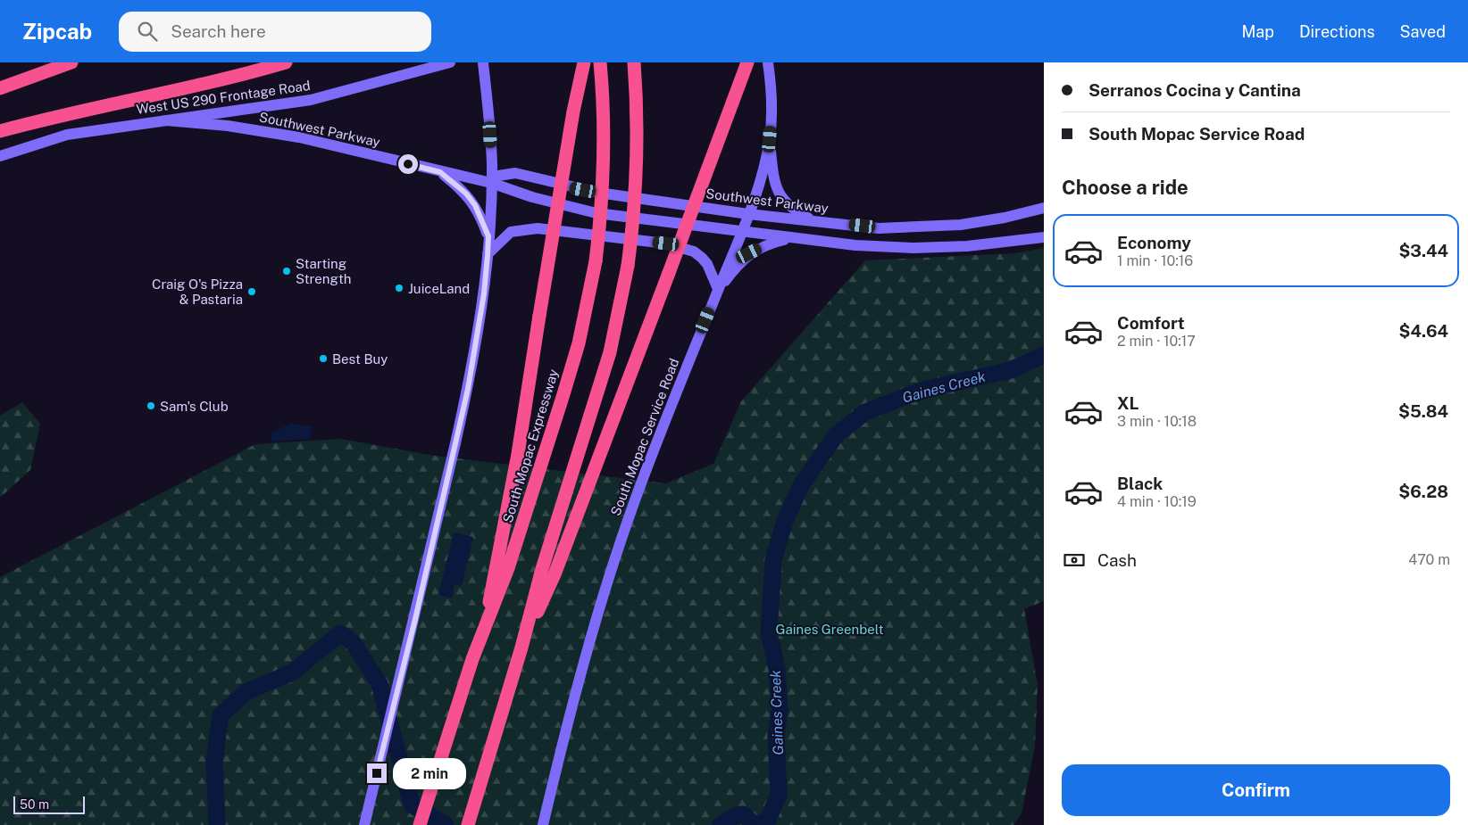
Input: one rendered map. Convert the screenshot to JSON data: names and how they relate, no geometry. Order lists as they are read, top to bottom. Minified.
{"streets":{"highway":["South Mopac Expressway"],"main road":["West US 290 Frontage Road","Southwest Parkway","South Mopac Service Road"]},"crossings":[["West US 290 Frontage Road","Southwest Parkway"],["Southwest Parkway","South Mopac Service Road"]],"water":["Gaines Creek"],"parks":["Gaines Greenbelt"],"places":["Starting Strength","JuiceLand","Craig O's Pizza & Pastaria","Best Buy","Sam's Club"],"scale_bar":"50 m","page":{"header":"Zipcab","search":"Search here","nav":["Map","Directions","Saved"],"banner":["Serranos Cocina y Cantina","South Mopac Service Road"],"heading":"Choose a ride","list":[{"name":"Economy","note":"1 min · 10:16","value":"$3.44"},{"name":"Comfort","note":"2 min · 10:17","value":"$4.64"},{"name":"XL","note":"3 min · 10:18","value":"$5.84"},{"name":"Black","note":"4 min · 10:19","value":"$6.28"}],"pay":["Cash","470 m"],"buttons":"Confirm","bubble":"2 min","scale":"50 m"}}
